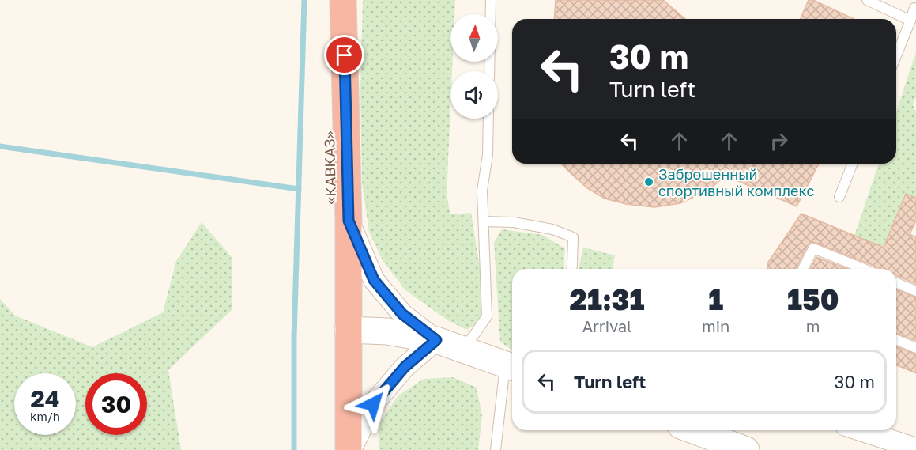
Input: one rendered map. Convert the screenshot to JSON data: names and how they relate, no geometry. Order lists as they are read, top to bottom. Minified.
{"streets":{"highway":["«КАВКАЗ»"]},"places":["Заброшенный спортивный комплекс"],"north":"top","page":{"turn":["30 m","Turn left"],"eta":["21:31","Arrival","1","min","150","m"],"list":[{"name":"Turn left","value":"30 m"}],"speed":"24 km/h","limit":"30"}}
